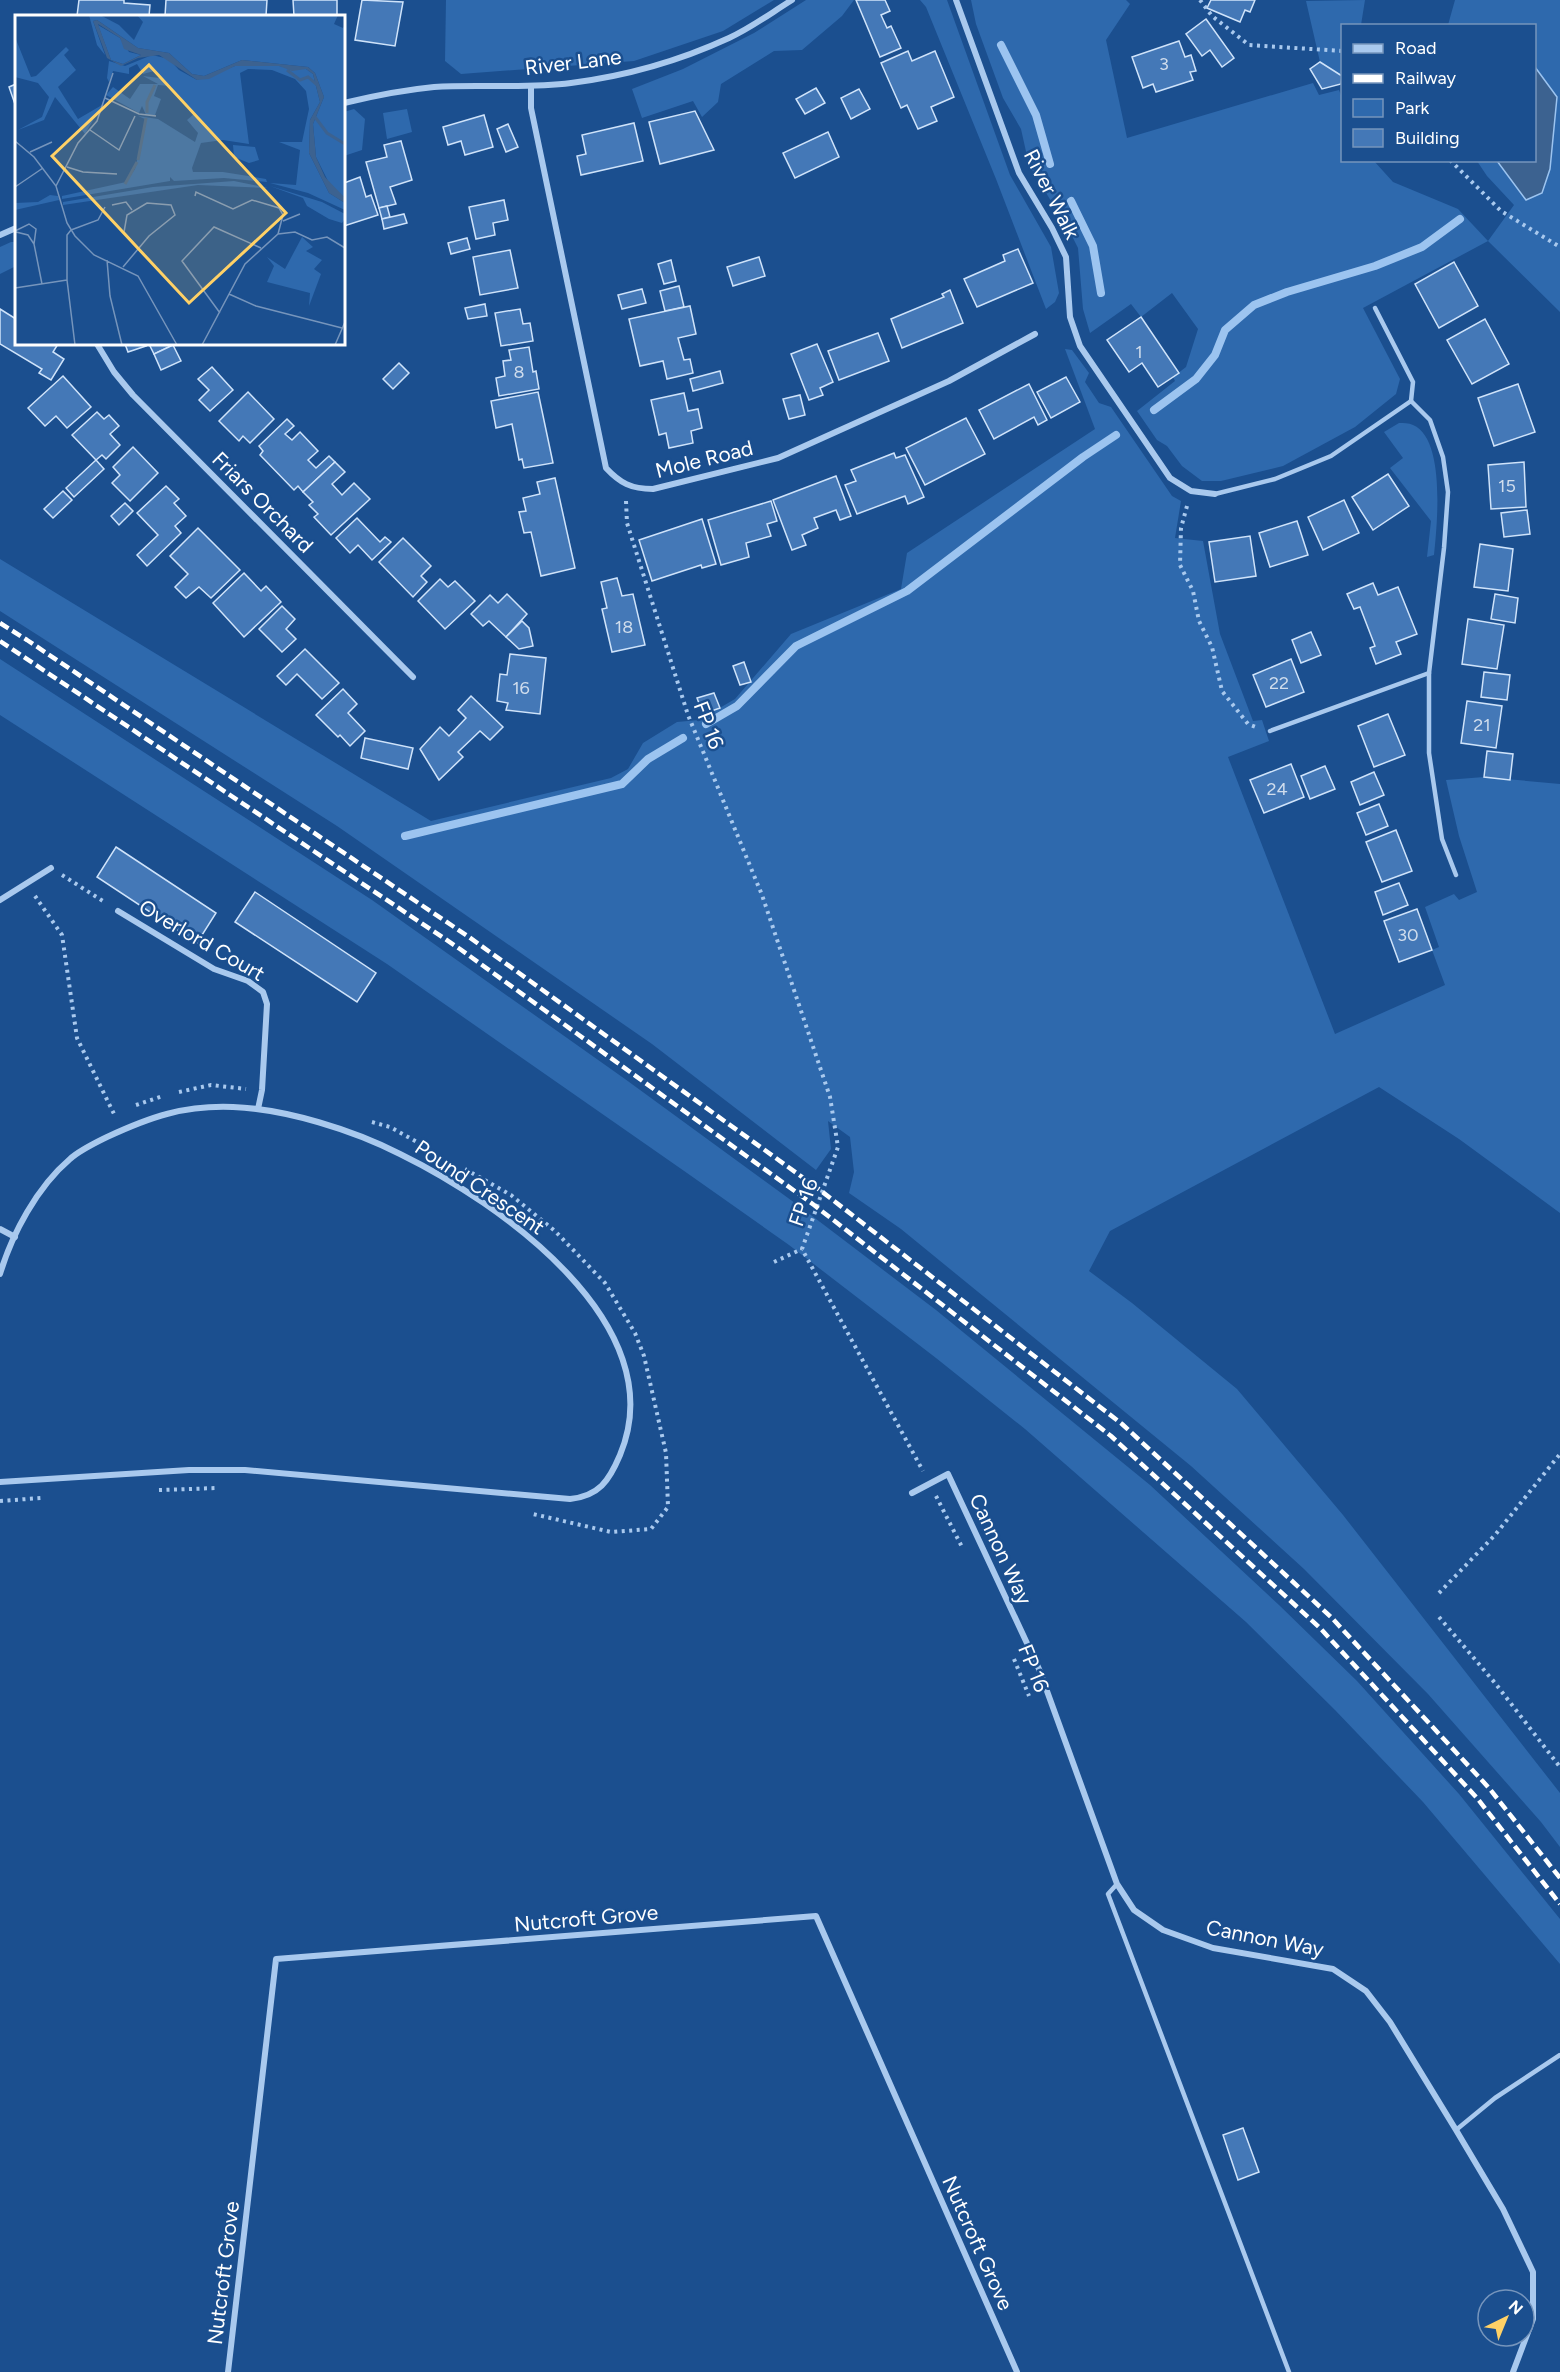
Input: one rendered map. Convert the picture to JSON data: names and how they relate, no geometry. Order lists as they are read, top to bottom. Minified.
{"streets":{"street":["River Lane","River Walk","Mole Road","Friars Orchard","Overlord Court","Pound Crescent","Cannon Way","Nutcroft Grove"],"path":["FP 16"]},"crossings":[["Mole Road","FP 16"],["FP 16","Cannon Way"],["Overlord Court","Pound Crescent"]],"house_numbers":["3","1","8","15","18","22","16","21","24","30"],"legend":["Road","Railway","Park","Building"],"north":"top right"}
